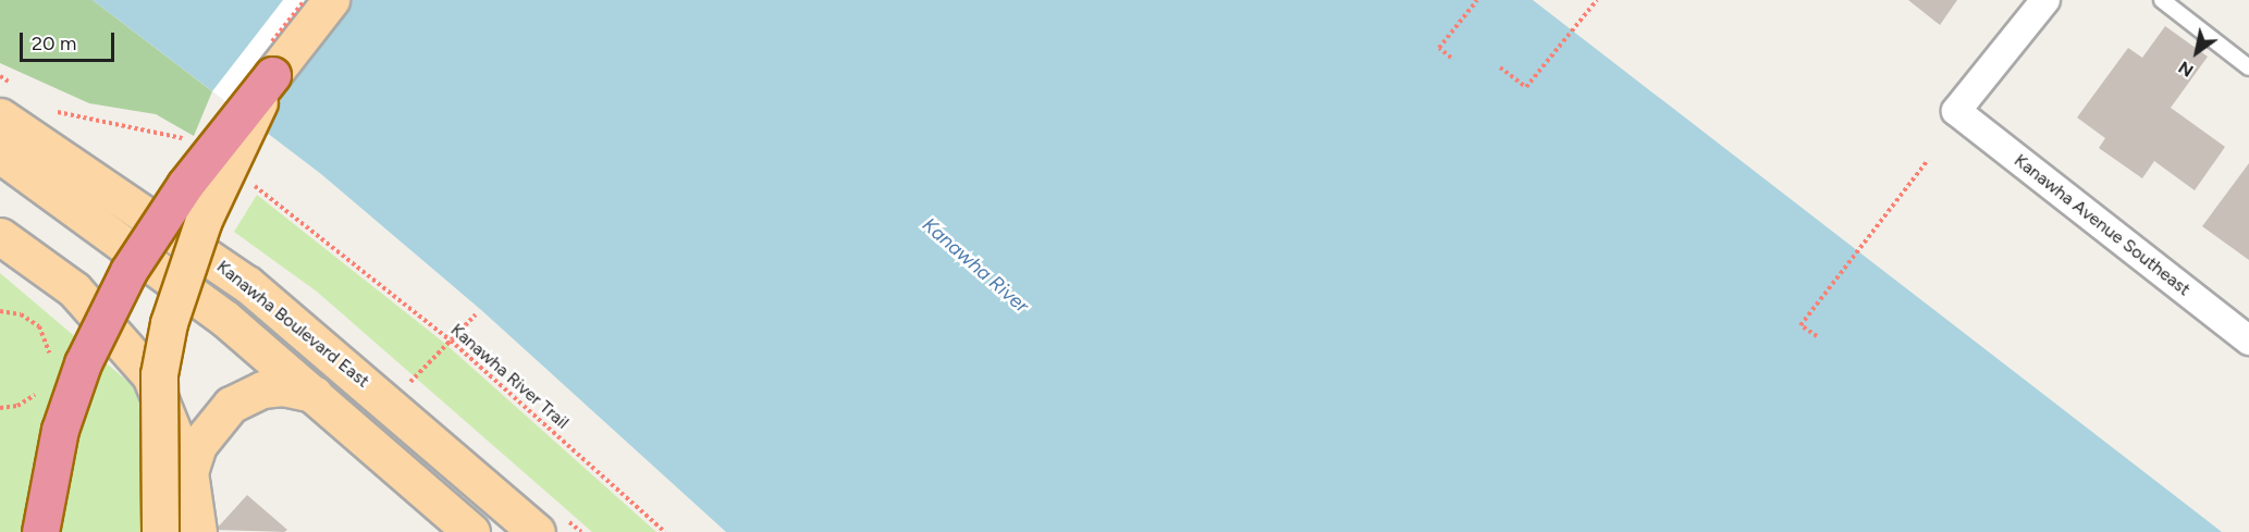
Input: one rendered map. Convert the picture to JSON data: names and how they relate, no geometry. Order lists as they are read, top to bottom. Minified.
{"streets":{"main road":["Kanawha Boulevard East"],"street":["Kanawha Avenue Southeast"],"path":["Kanawha River Trail"]},"water":["Kanawha River"],"scale_bar":"20 m","north":"bottom left"}
